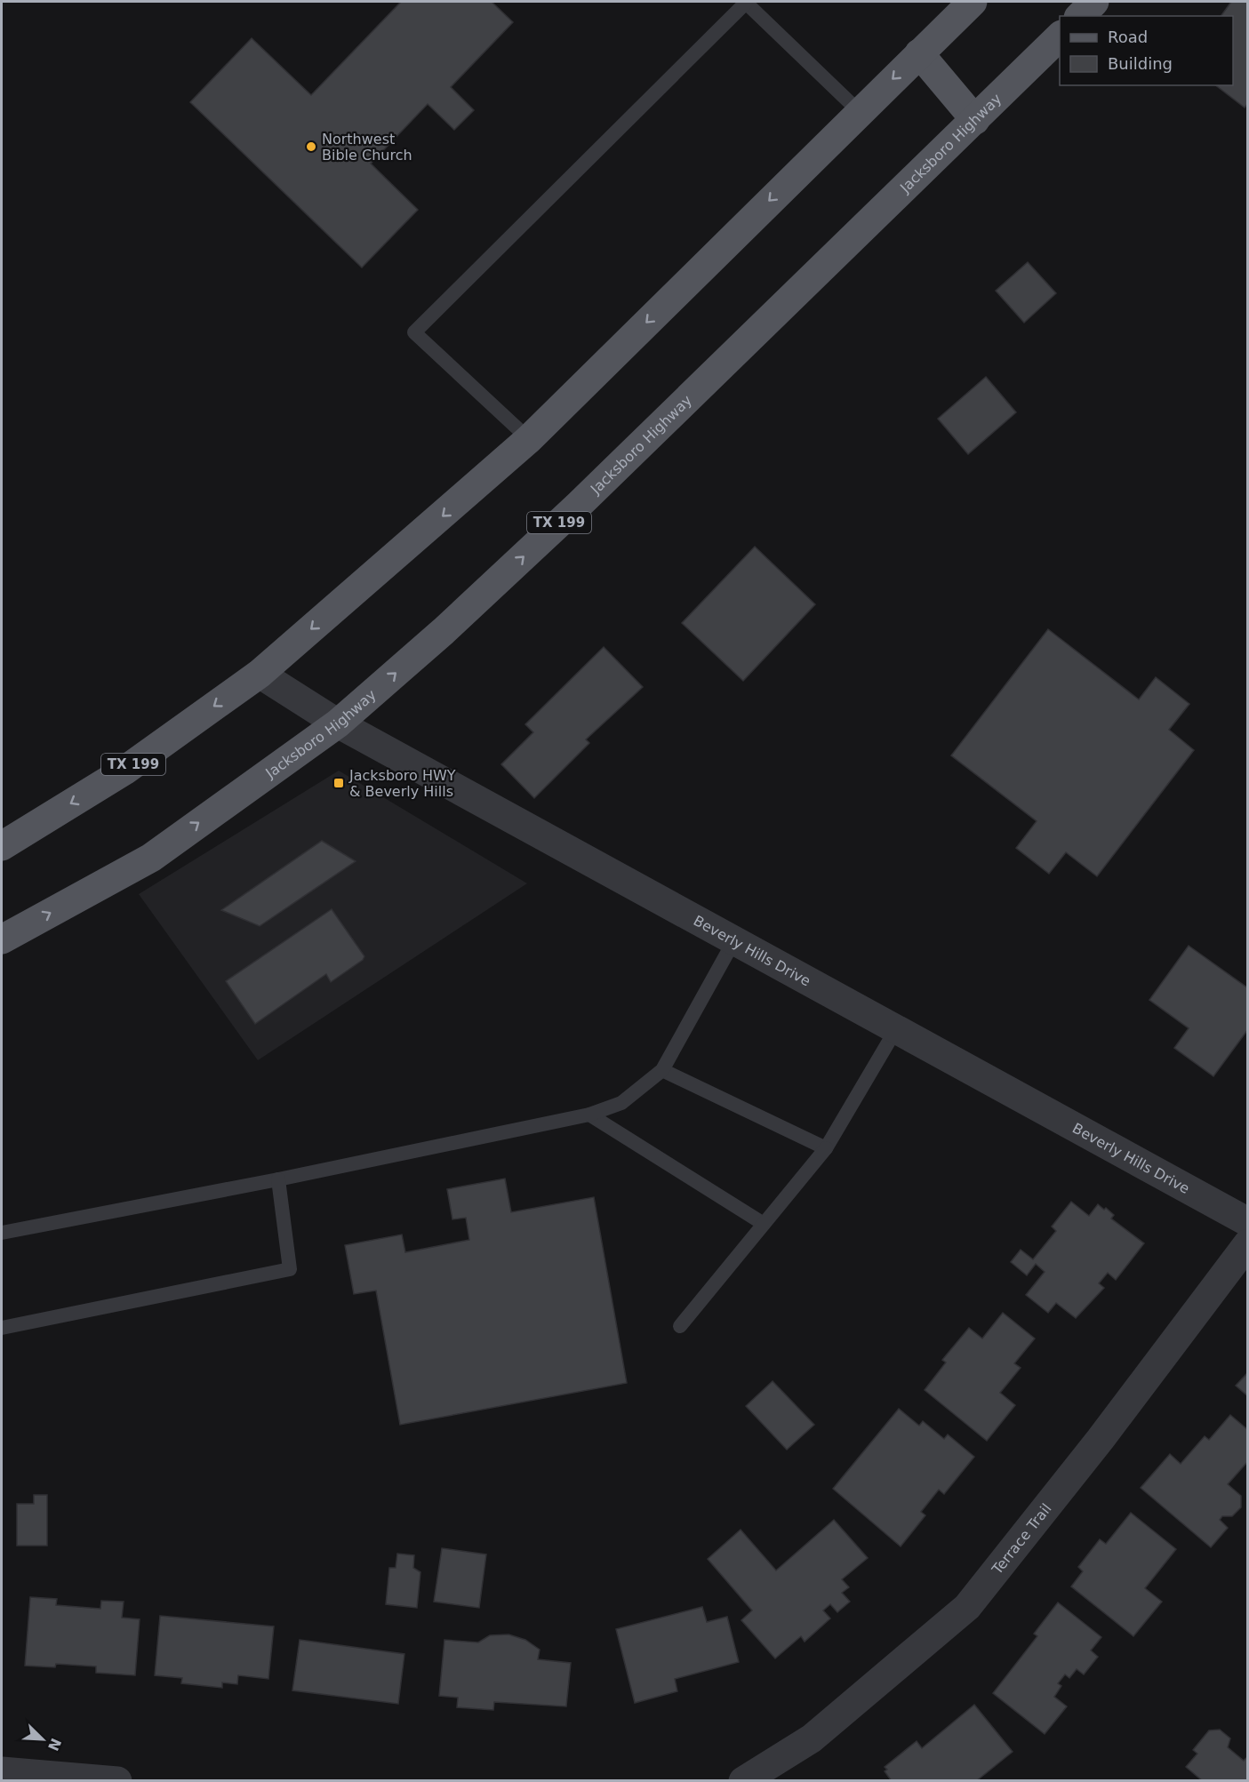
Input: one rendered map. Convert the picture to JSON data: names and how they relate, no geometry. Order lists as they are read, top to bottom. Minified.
{"streets":{"main road":["Jacksboro Highway","TX 199"],"street":["Beverly Hills Drive","Terrace Trail"]},"crossings":[["Jacksboro Highway","Beverly Hills Drive"],["TX 199","Beverly Hills Drive"]],"places":{"other":["Northwest Bible Church"],"transit":["Jacksboro HWY & Beverly Hills"]},"legend":["Road","Building"],"north":"bottom right"}
